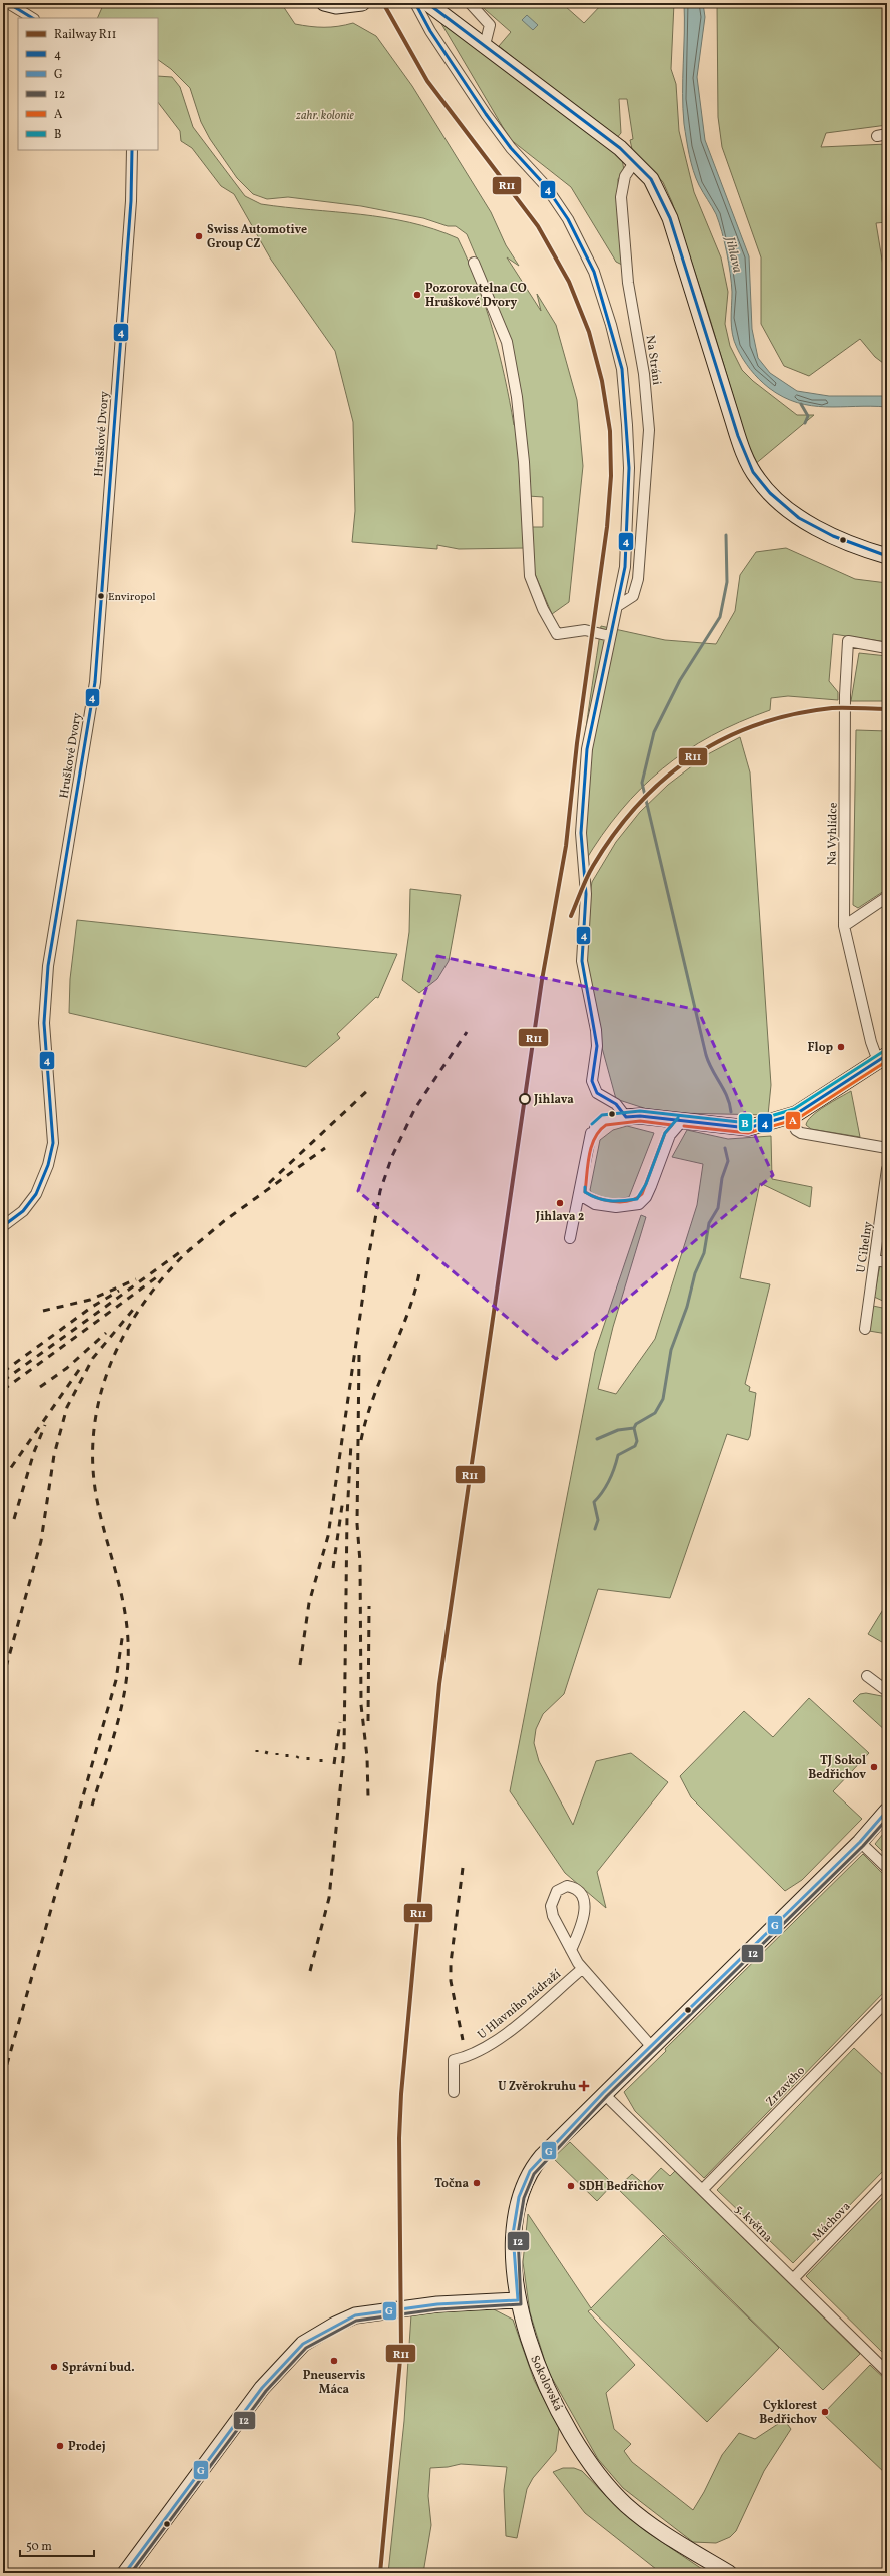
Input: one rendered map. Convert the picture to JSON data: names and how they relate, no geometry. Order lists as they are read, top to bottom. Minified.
{"streets":{"street":["Na Stráni","Hruškové Dvory","Na Vyhlídce","U Cihelny","U Hlavního nádraží","Zrzavého","Máchova","5. května","Sokolovská"]},"crossings":[["Zrzavého","5. května"],["Máchova","5. května"],["5. května","Sokolovská"]],"water":["Jihlava"],"parks":["zahr. kolonie"],"places":{"other":["Swiss Automotive Group CZ","Pozorovatelna CO Hruškové Dvory","Enviropol","Flop","Jihlava","Jihlava 2","TJ Sokol Bedřichov","Točna","SDH Bedřichov","Pneuservis Máca","Správní bud.","Cyklorest Bedřichov","Prodej"],"health":["U Zvěrokruhu"]},"lines":["rail line R11","transit line 4","transit line B","transit line A","transit line G","transit line 12"],"legend":["Railway R11","4","G","12","A","B"],"scale_bar":"50 m"}
